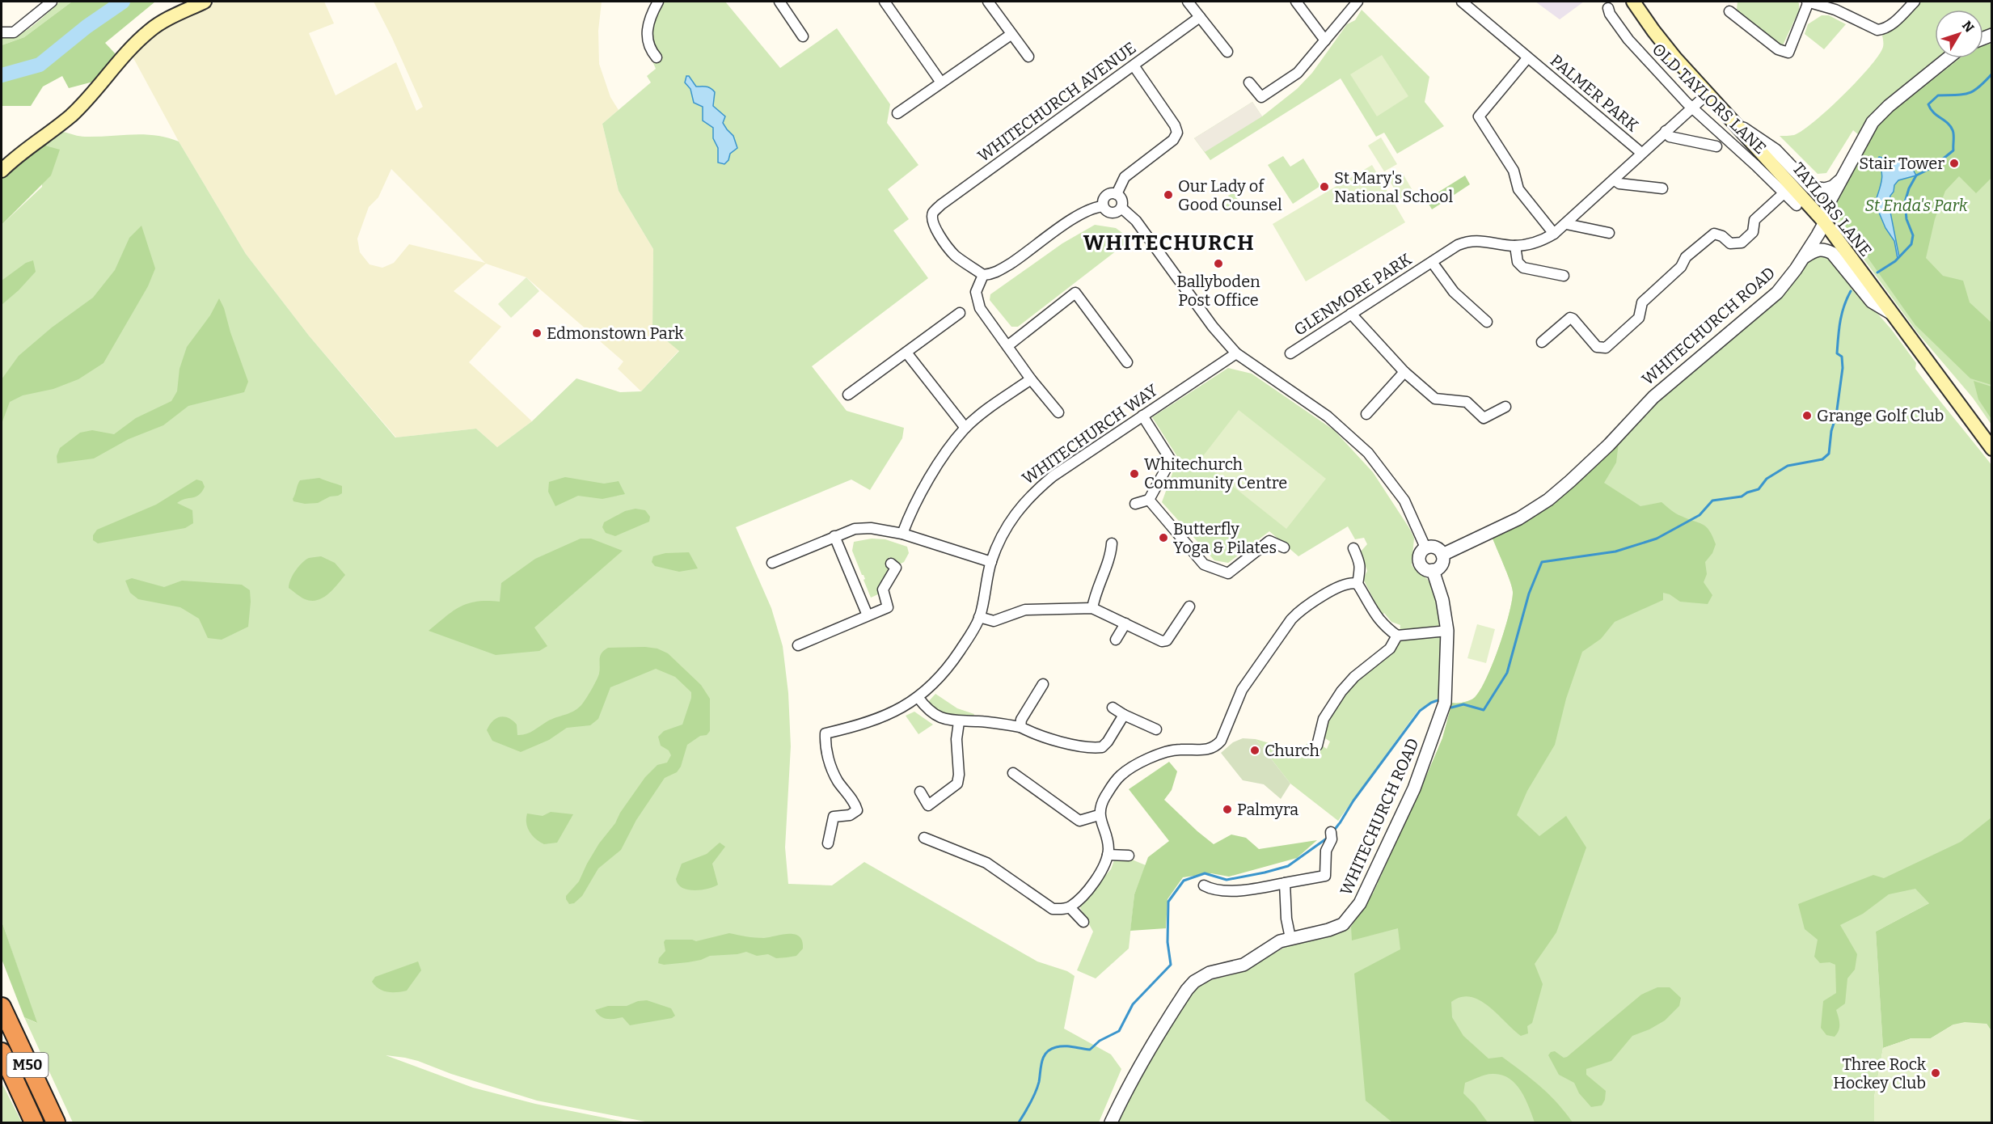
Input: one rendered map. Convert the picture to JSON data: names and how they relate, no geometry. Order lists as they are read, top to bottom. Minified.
{"streets":{"highway":["M50"],"main road":["TAYLORS LANE"],"street":["PALMER PARK","OLD TAYLORS LANE","WHITECHURCH AVENUE","GLENMORE PARK","WHITECHURCH ROAD","WHITECHURCH WAY"]},"crossings":[["PALMER PARK","GLENMORE PARK"],["OLD TAYLORS LANE","GLENMORE PARK"],["TAYLORS LANE","GLENMORE PARK"],["TAYLORS LANE","WHITECHURCH ROAD"]],"districts":["WHITECHURCH"],"parks":["St Enda's Park"],"places":["Stair Tower","St Mary's National School","Our Lady of Good Counsel","Ballyboden Post Office","Edmonstown Park","Grange Golf Club","Whitechurch Community Centre","Butterfly Yoga & Pilates","Church","Palmyra","Three Rock Hockey Club"],"north":"top right"}
